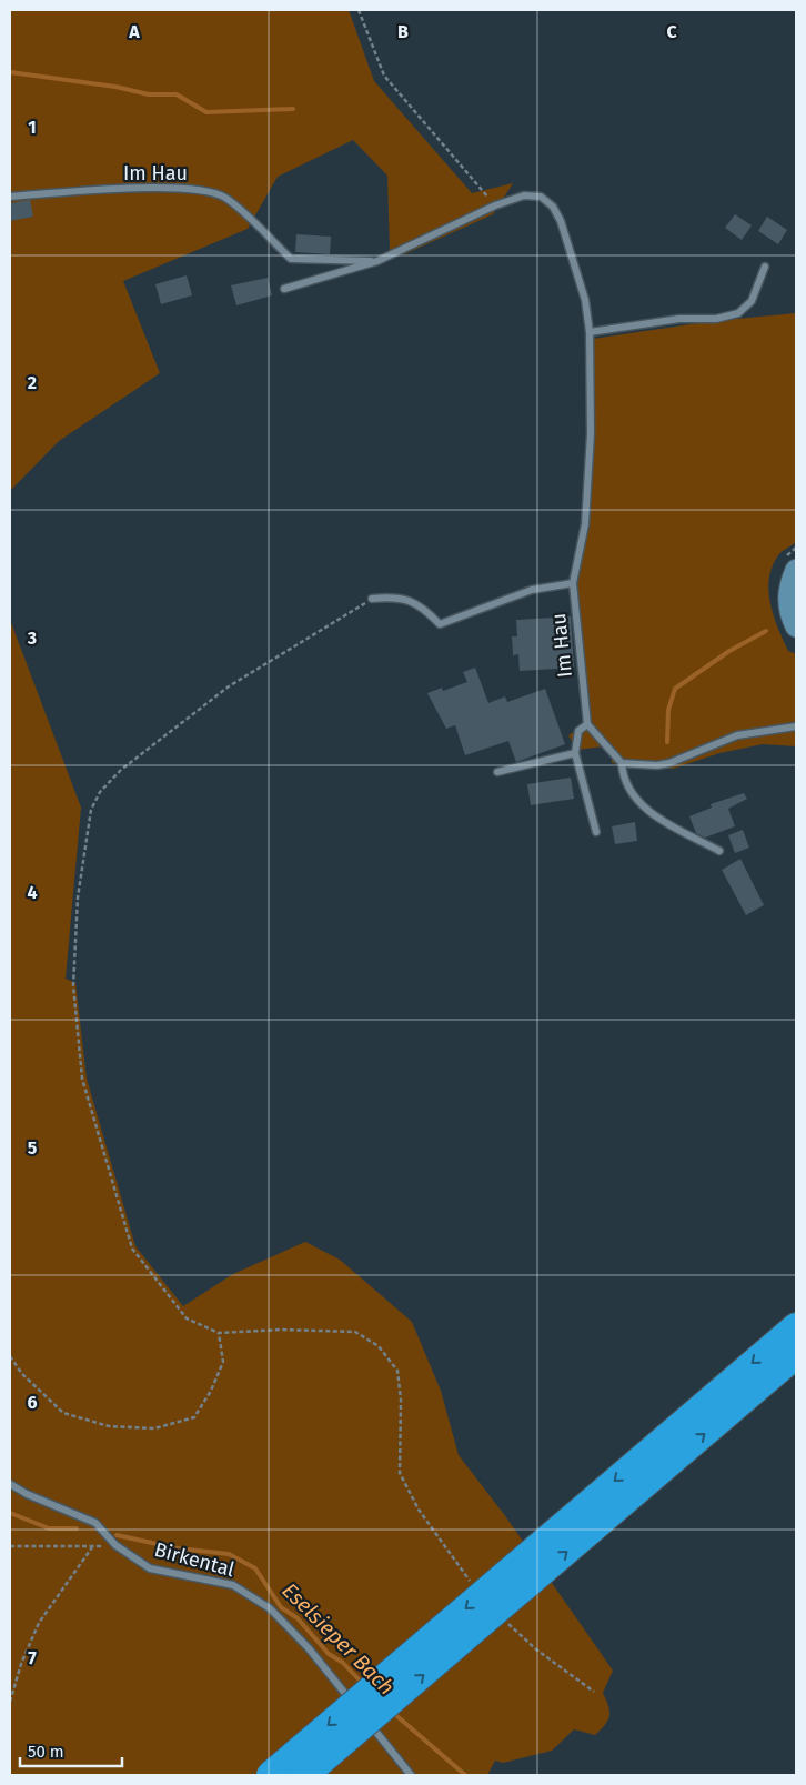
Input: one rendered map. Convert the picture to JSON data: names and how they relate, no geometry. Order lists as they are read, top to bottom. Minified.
{"streets":{"lane":["Im Hau","Birkental"]},"water":["Eselsieper Bach"],"scale_bar":"50 m","grid":{"columns":["A","B","C"],"rows":["1","2","3","4","5","6","7"]}}
